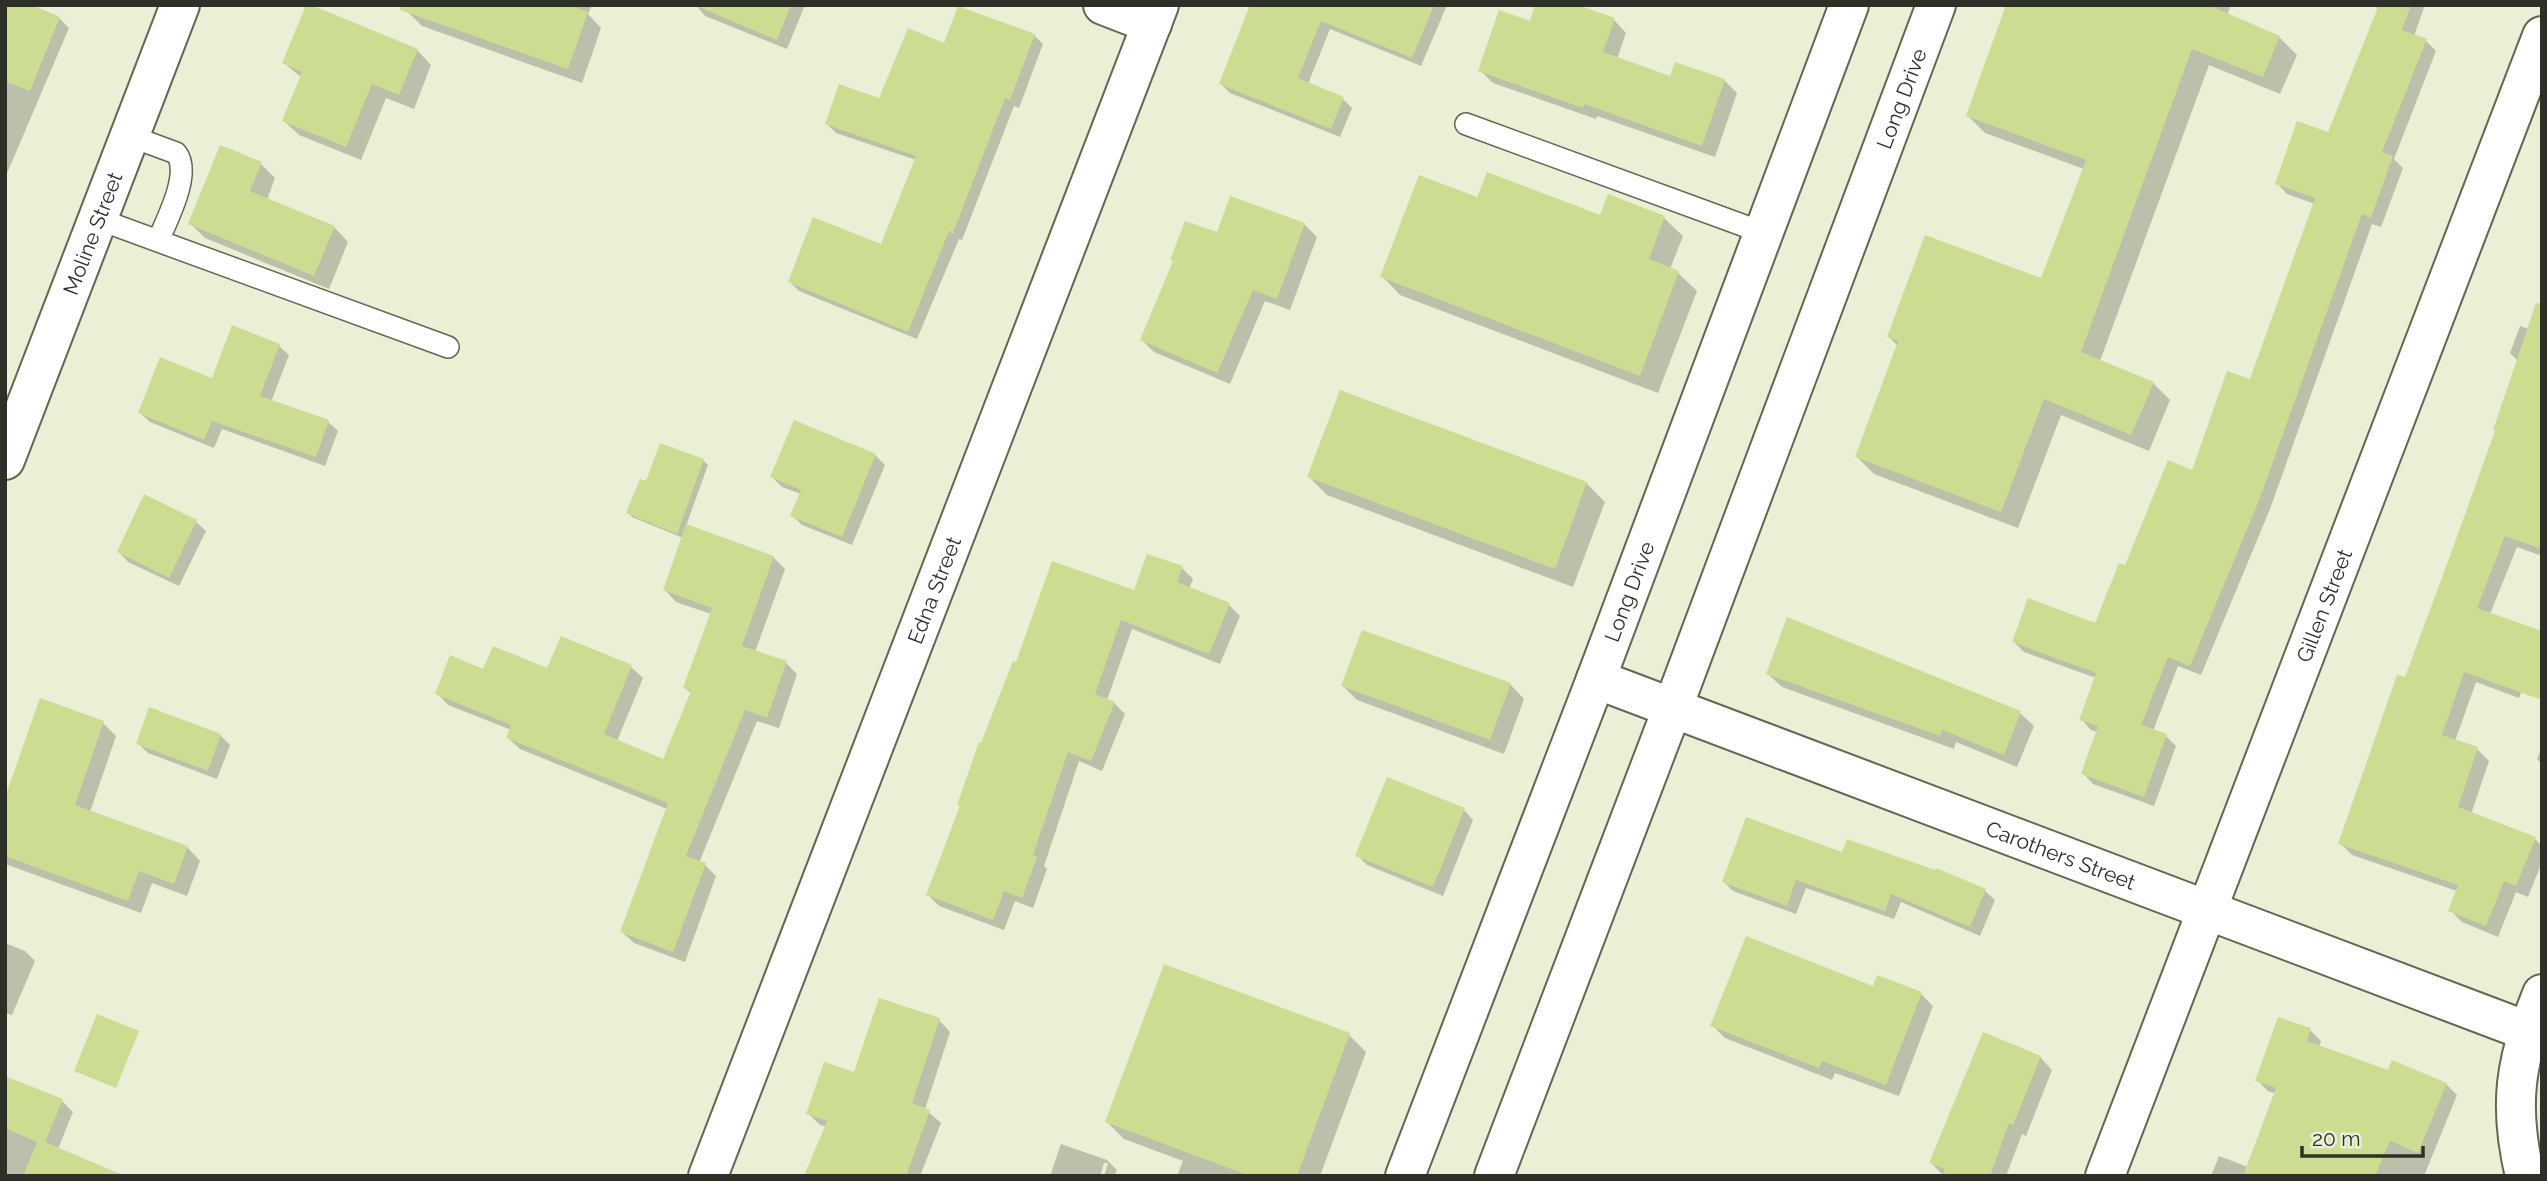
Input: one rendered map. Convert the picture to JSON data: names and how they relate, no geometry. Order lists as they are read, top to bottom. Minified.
{"streets":{"street":["Long Drive","Moline Street","Edna Street","Gillen Street","Carothers Street"]},"crossings":[["Long Drive","Carothers Street"],["Gillen Street","Carothers Street"]],"scale_bar":"20 m"}
